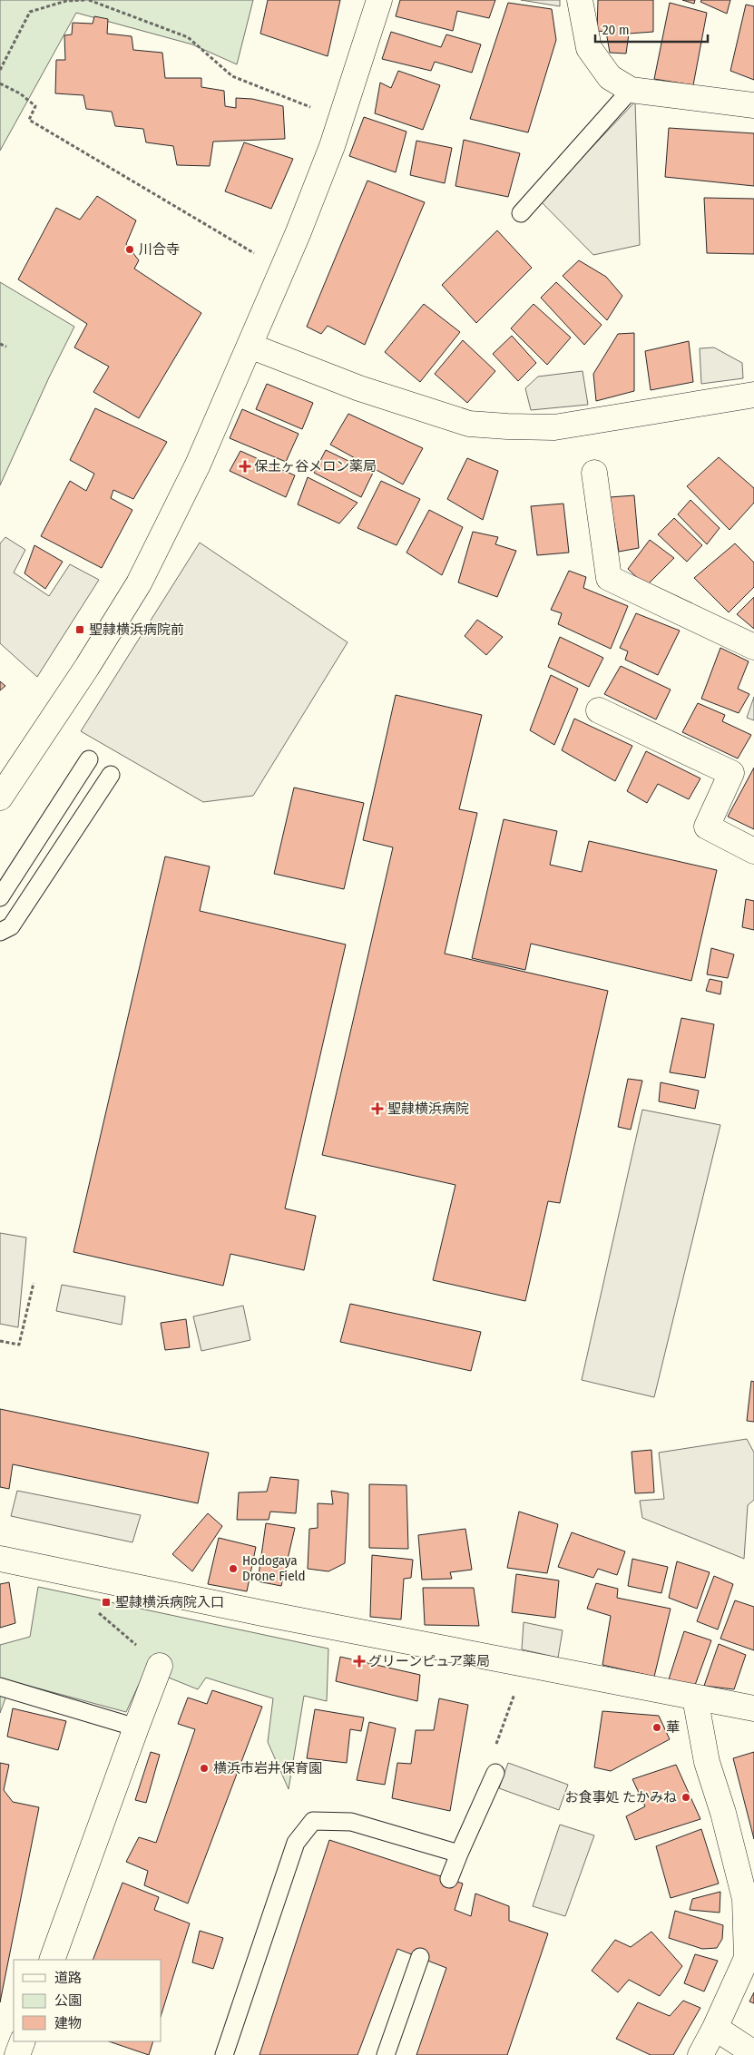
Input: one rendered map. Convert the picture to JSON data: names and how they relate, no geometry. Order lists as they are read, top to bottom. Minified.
{"places":{"other":["川合寺","Hodogaya Drone Field","華","横浜市岩井保育園","お食事処 たかみね"],"health":["保土ヶ谷メロン薬局","聖隷横浜病院","グリーンピュア薬局"],"transit":["聖隷横浜病院前","聖隷横浜病院入口"]},"legend":["道路","公園","建物"],"scale_bar":"20 m"}
